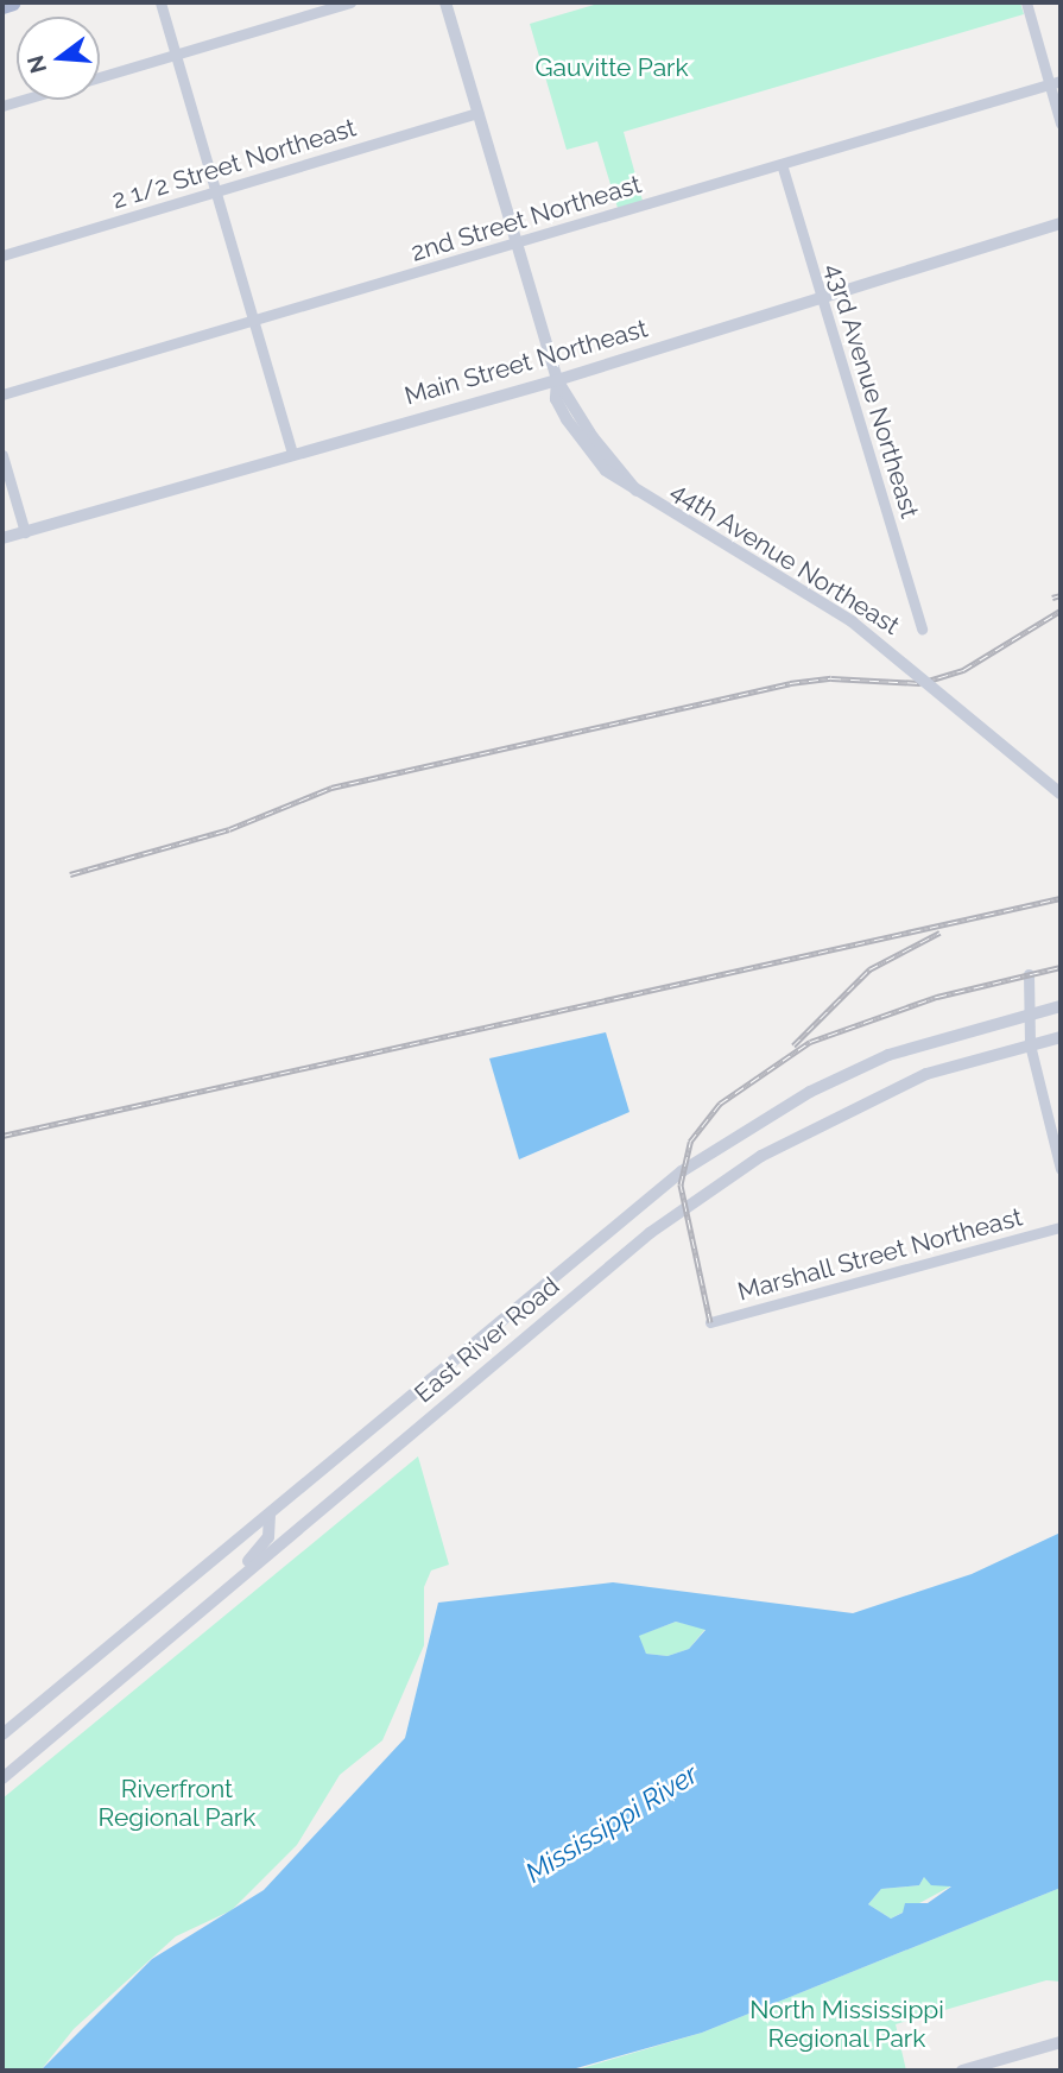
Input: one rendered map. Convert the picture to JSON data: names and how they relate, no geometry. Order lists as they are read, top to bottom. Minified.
{"streets":{"street":["2 1/2 Street Northeast","2nd Street Northeast","Main Street Northeast","43rd Avenue Northeast","44th Avenue Northeast","Marshall Street Northeast","East River Road"]},"crossings":[["2 1/2 Street Northeast","44th Avenue Northeast"],["2nd Street Northeast","43rd Avenue Northeast"],["2nd Street Northeast","44th Avenue Northeast"],["Main Street Northeast","43rd Avenue Northeast"],["Main Street Northeast","44th Avenue Northeast"]],"water":["Mississippi River"],"parks":["Gauvitte Park","Riverfront Regional Park","North Mississippi Regional Park"],"north":"left"}
